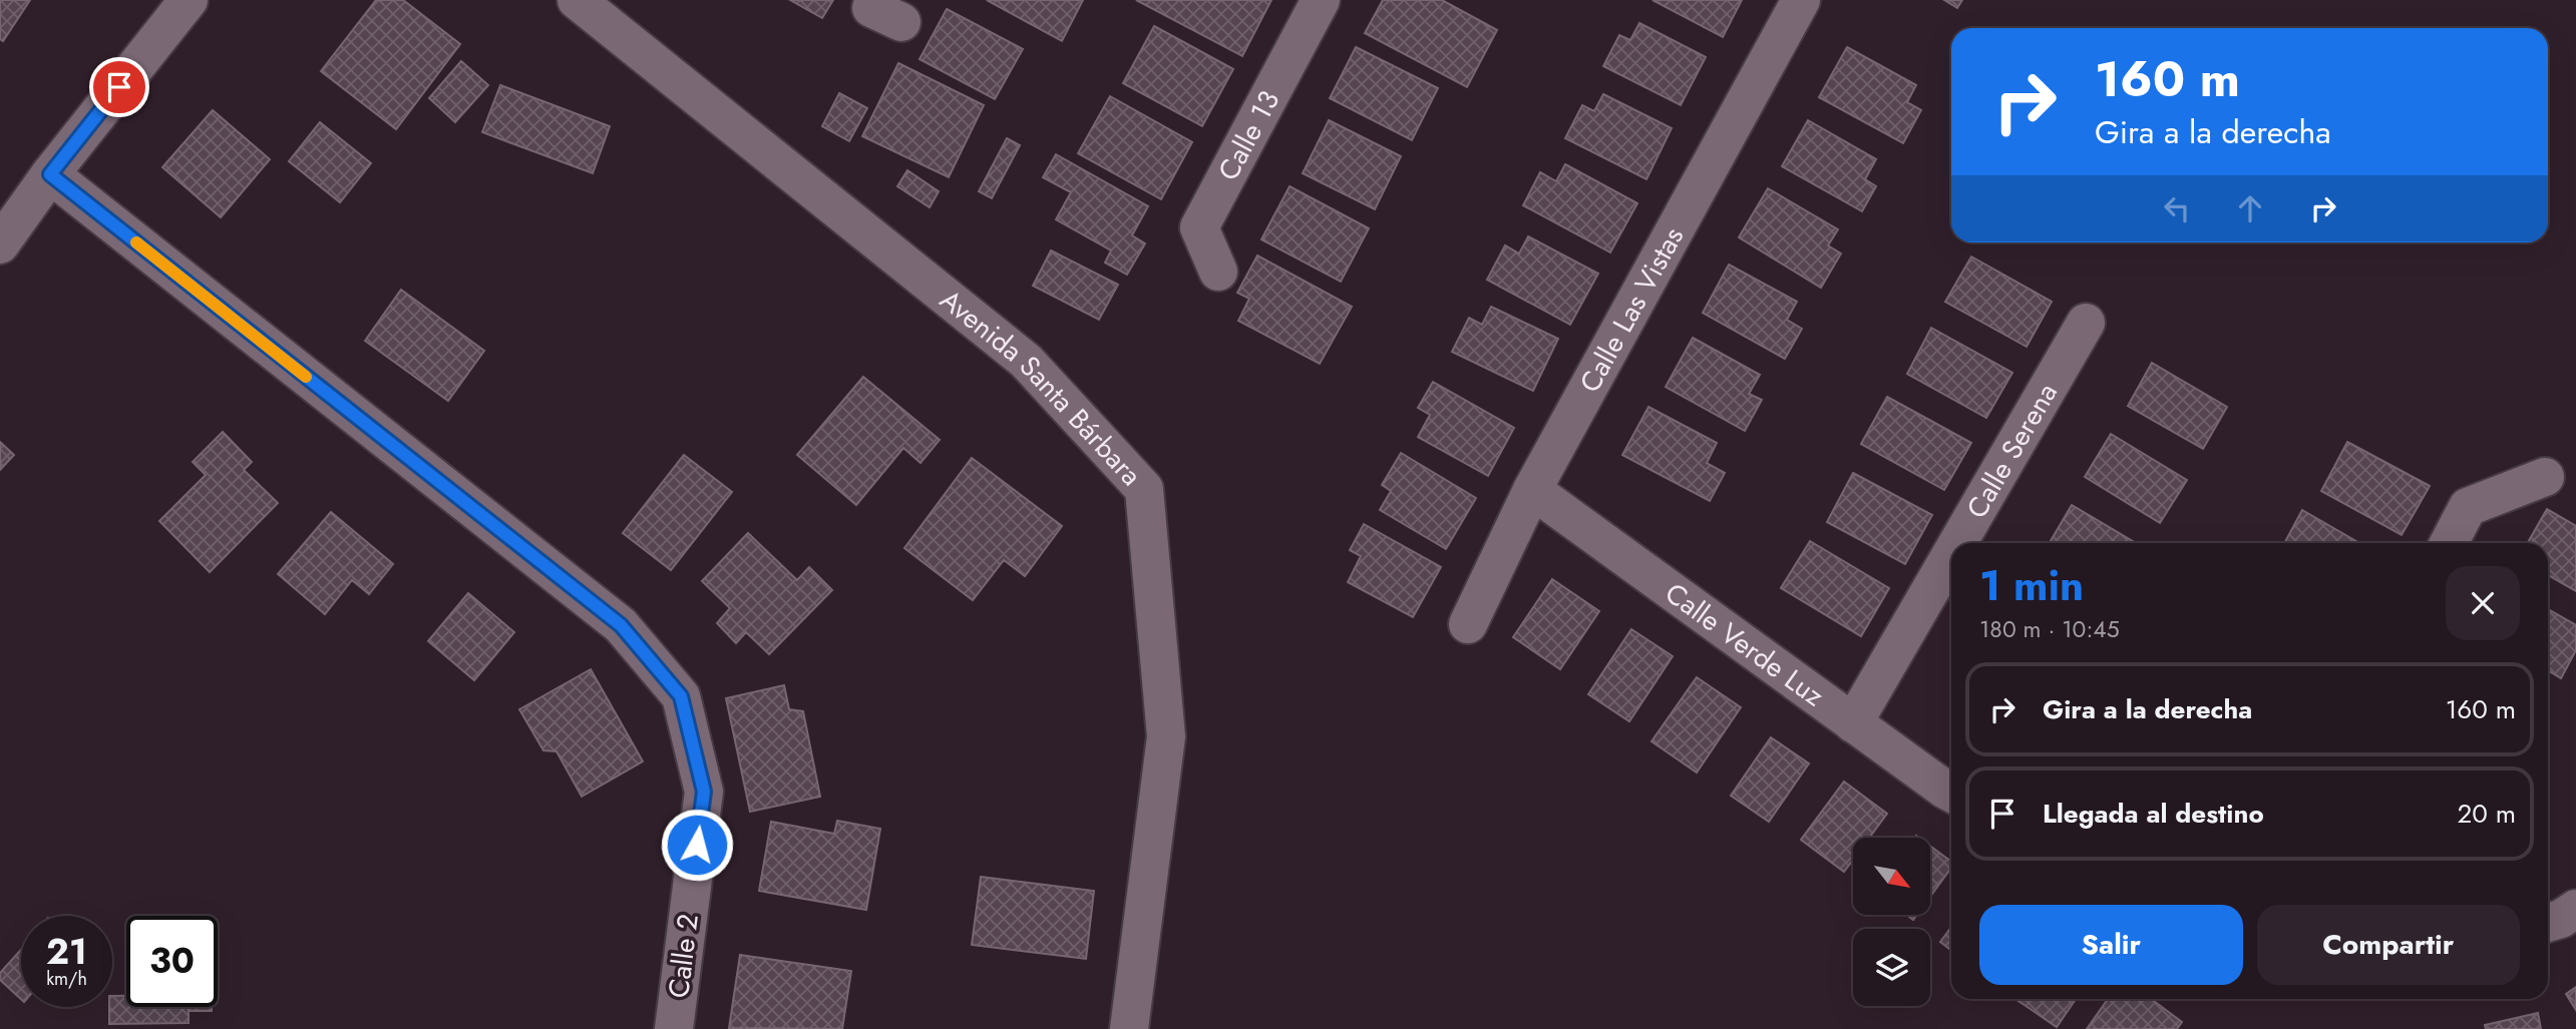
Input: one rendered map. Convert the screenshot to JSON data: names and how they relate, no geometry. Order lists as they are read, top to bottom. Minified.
{"streets":{"street":["Calle 13","Calle Las Vistas","Avenida Santa Bárbara","Calle Serena","Calle Verde Luz","Calle 2"]},"crossings":[["Calle Las Vistas","Calle Verde Luz"],["Calle Serena","Calle Verde Luz"]],"north":"bottom right","page":{"turn":["160 m","Gira a la derecha"],"heading":["1 min","180 m · 10:45"],"list":[{"name":"Gira a la derecha","value":"160 m"},{"name":"Llegada al destino","value":"20 m"}],"buttons":["Salir","Compartir"],"speed":"21 km/h","limit":"30"}}
